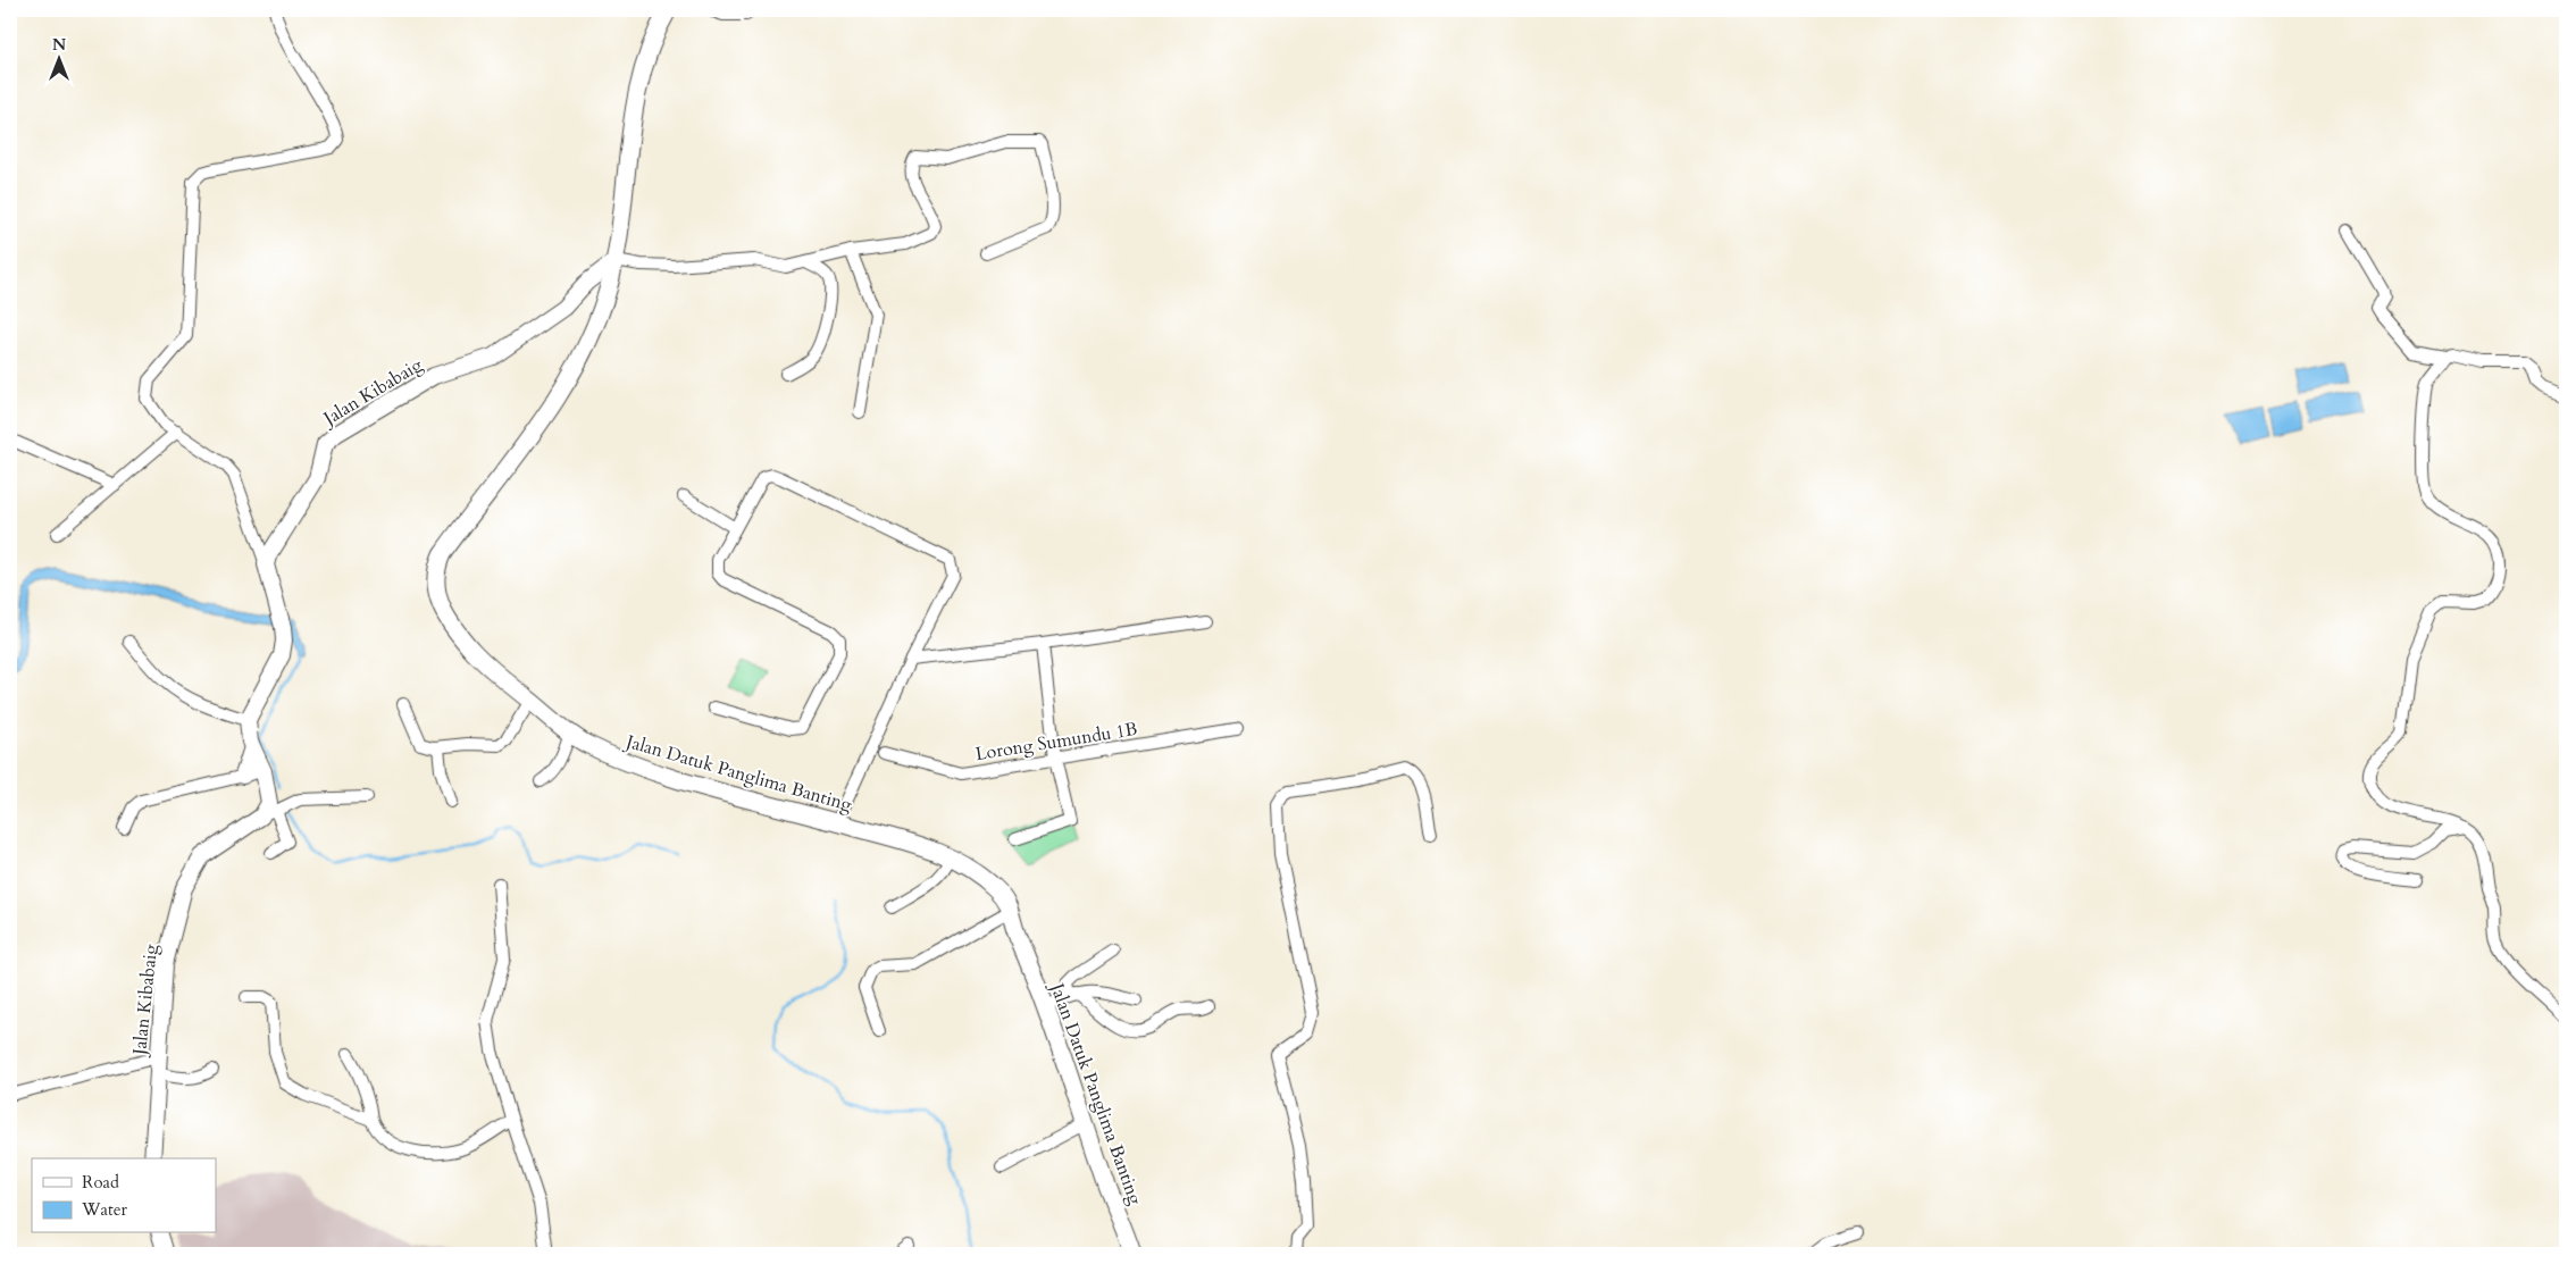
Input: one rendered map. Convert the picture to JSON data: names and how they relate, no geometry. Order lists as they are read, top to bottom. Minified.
{"streets":{"main road":["Jalan Datuk Panglima Banting"],"street":["Jalan Kibabaig","Lorong Sumundu 1B"]},"crossings":[["Jalan Kibabaig","Jalan Datuk Panglima Banting"]],"legend":["Road","Water"],"north":"top"}
